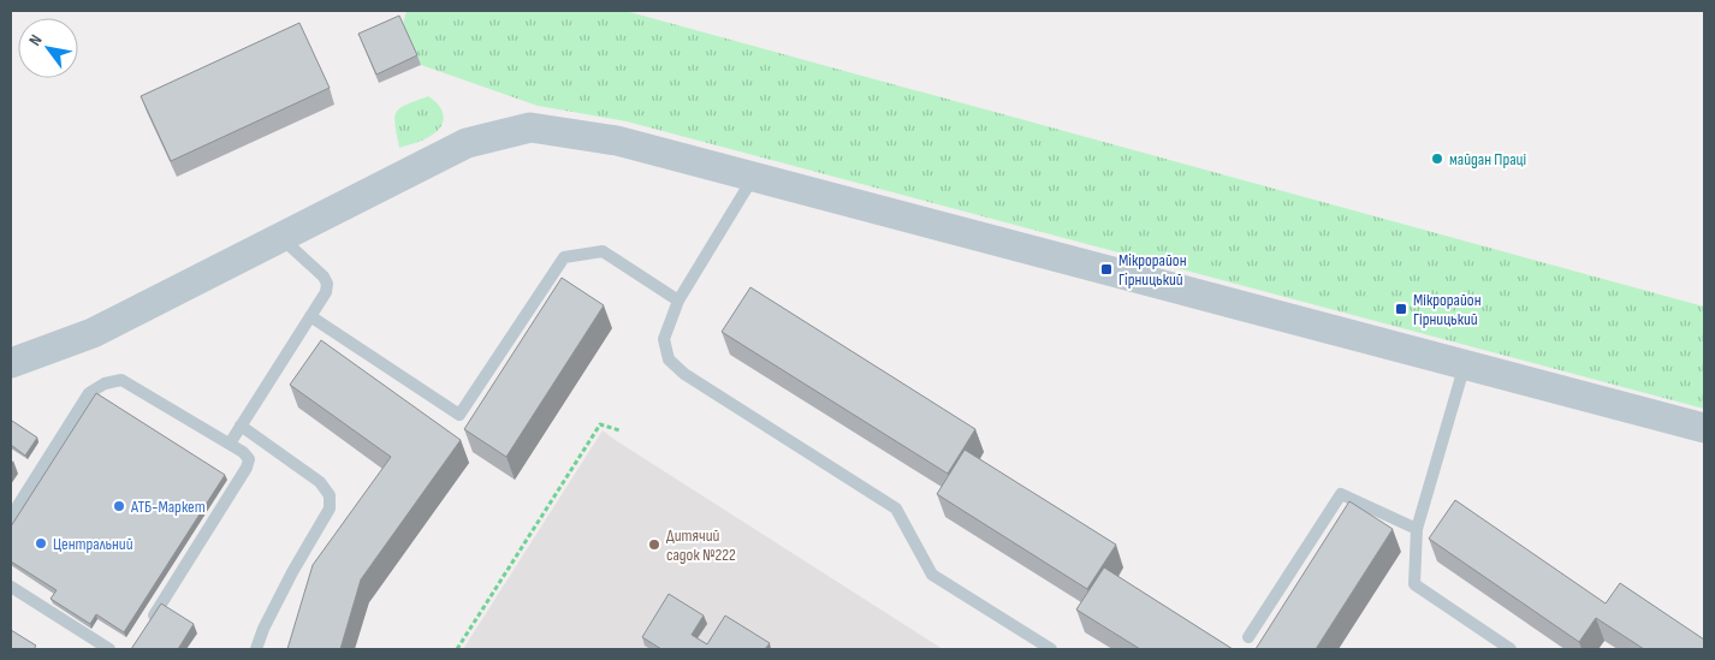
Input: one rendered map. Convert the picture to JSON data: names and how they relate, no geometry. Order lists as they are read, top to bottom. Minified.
{"places":{"other":["майдан Праці","АТБ-Маркет","Центральний","Дитячий садок №222"],"transit":["Мiкрорайон Гiрницький","Мікрорайон Гірницький"]},"north":"top left"}
